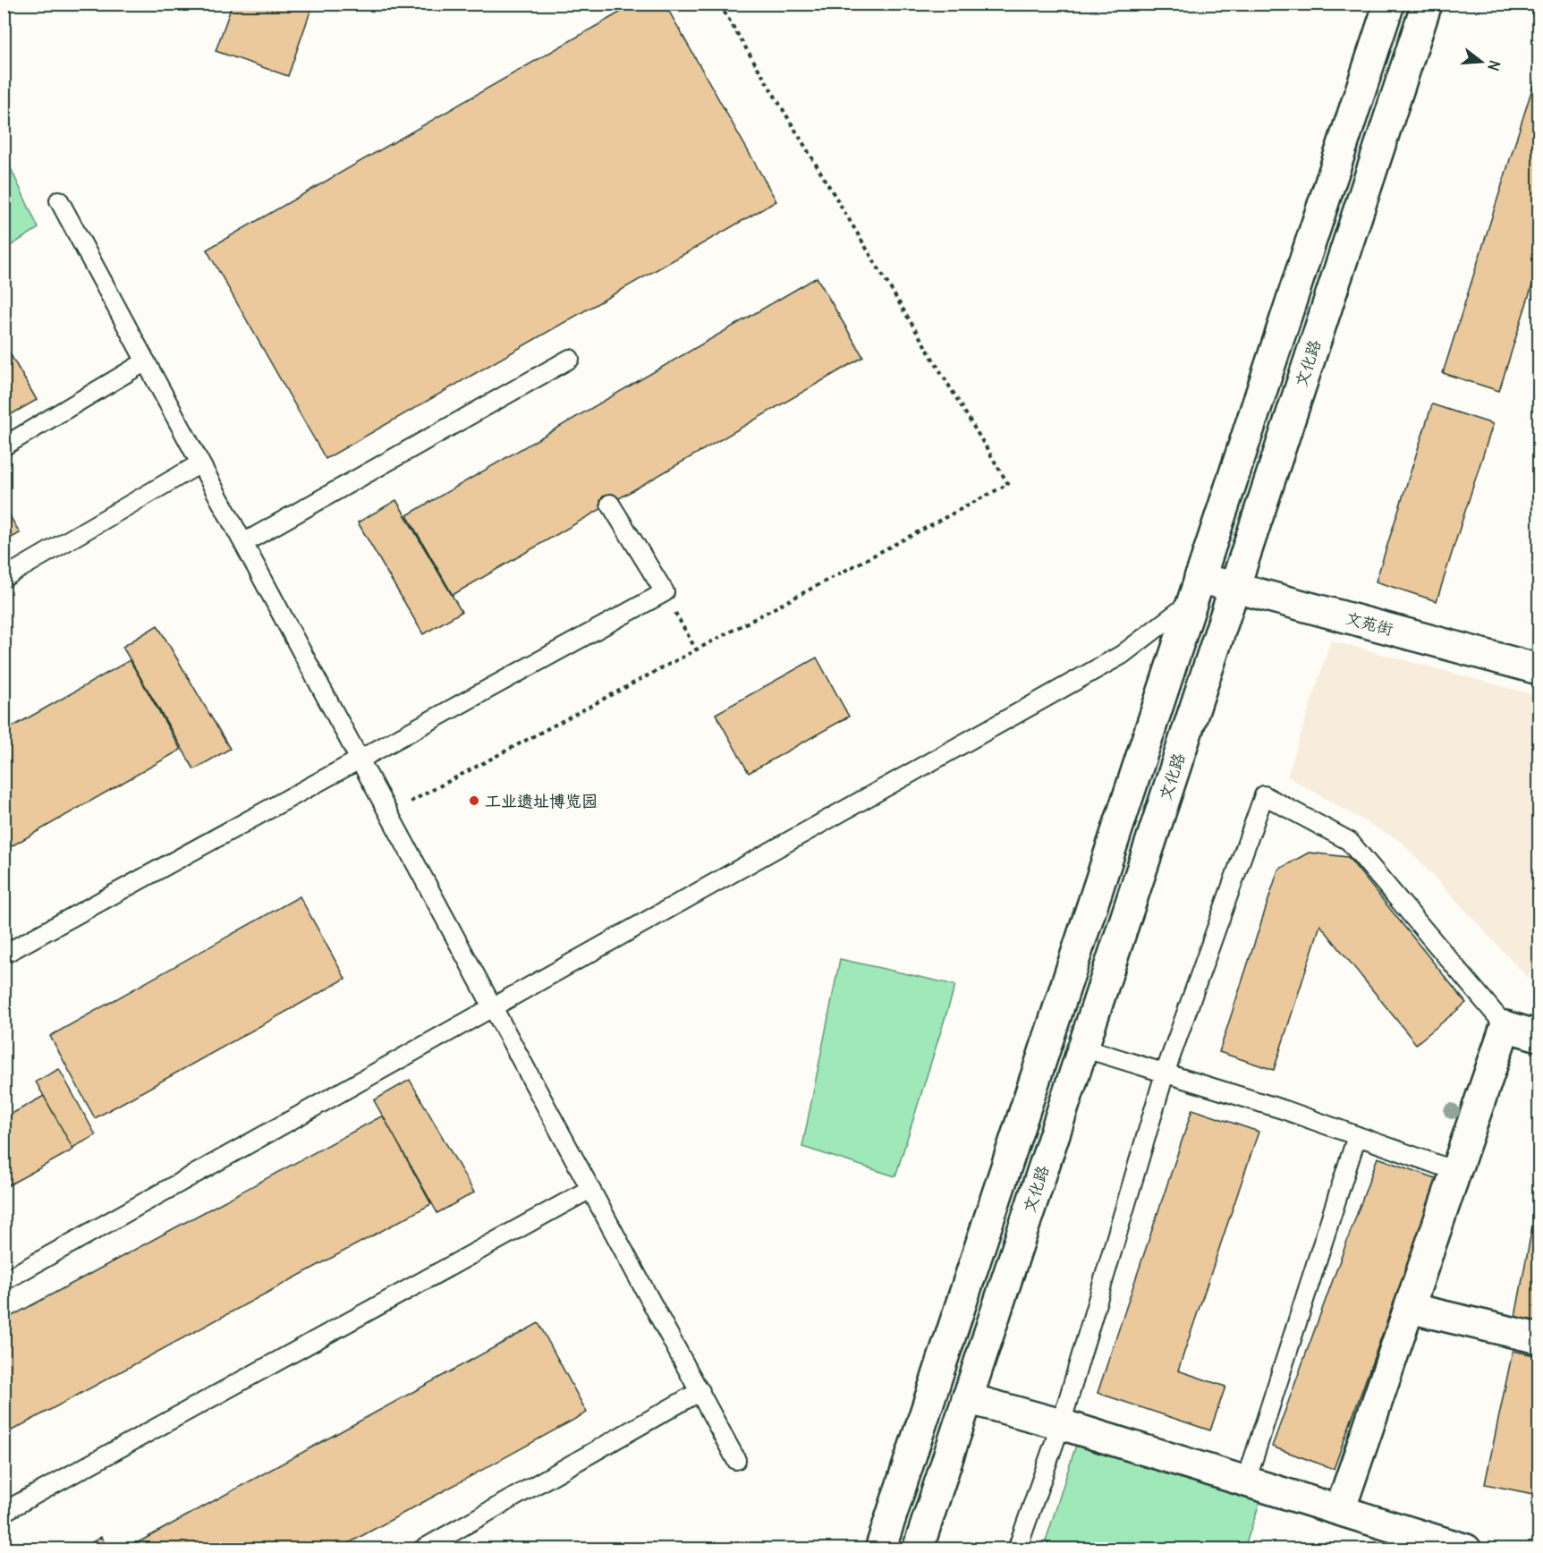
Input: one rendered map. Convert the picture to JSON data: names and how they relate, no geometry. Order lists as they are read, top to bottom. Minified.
{"streets":{"main road":["文化路","文苑街"]},"crossings":[["文化路","文苑街"]],"places":["工业遗址博览园"],"north":"right"}
